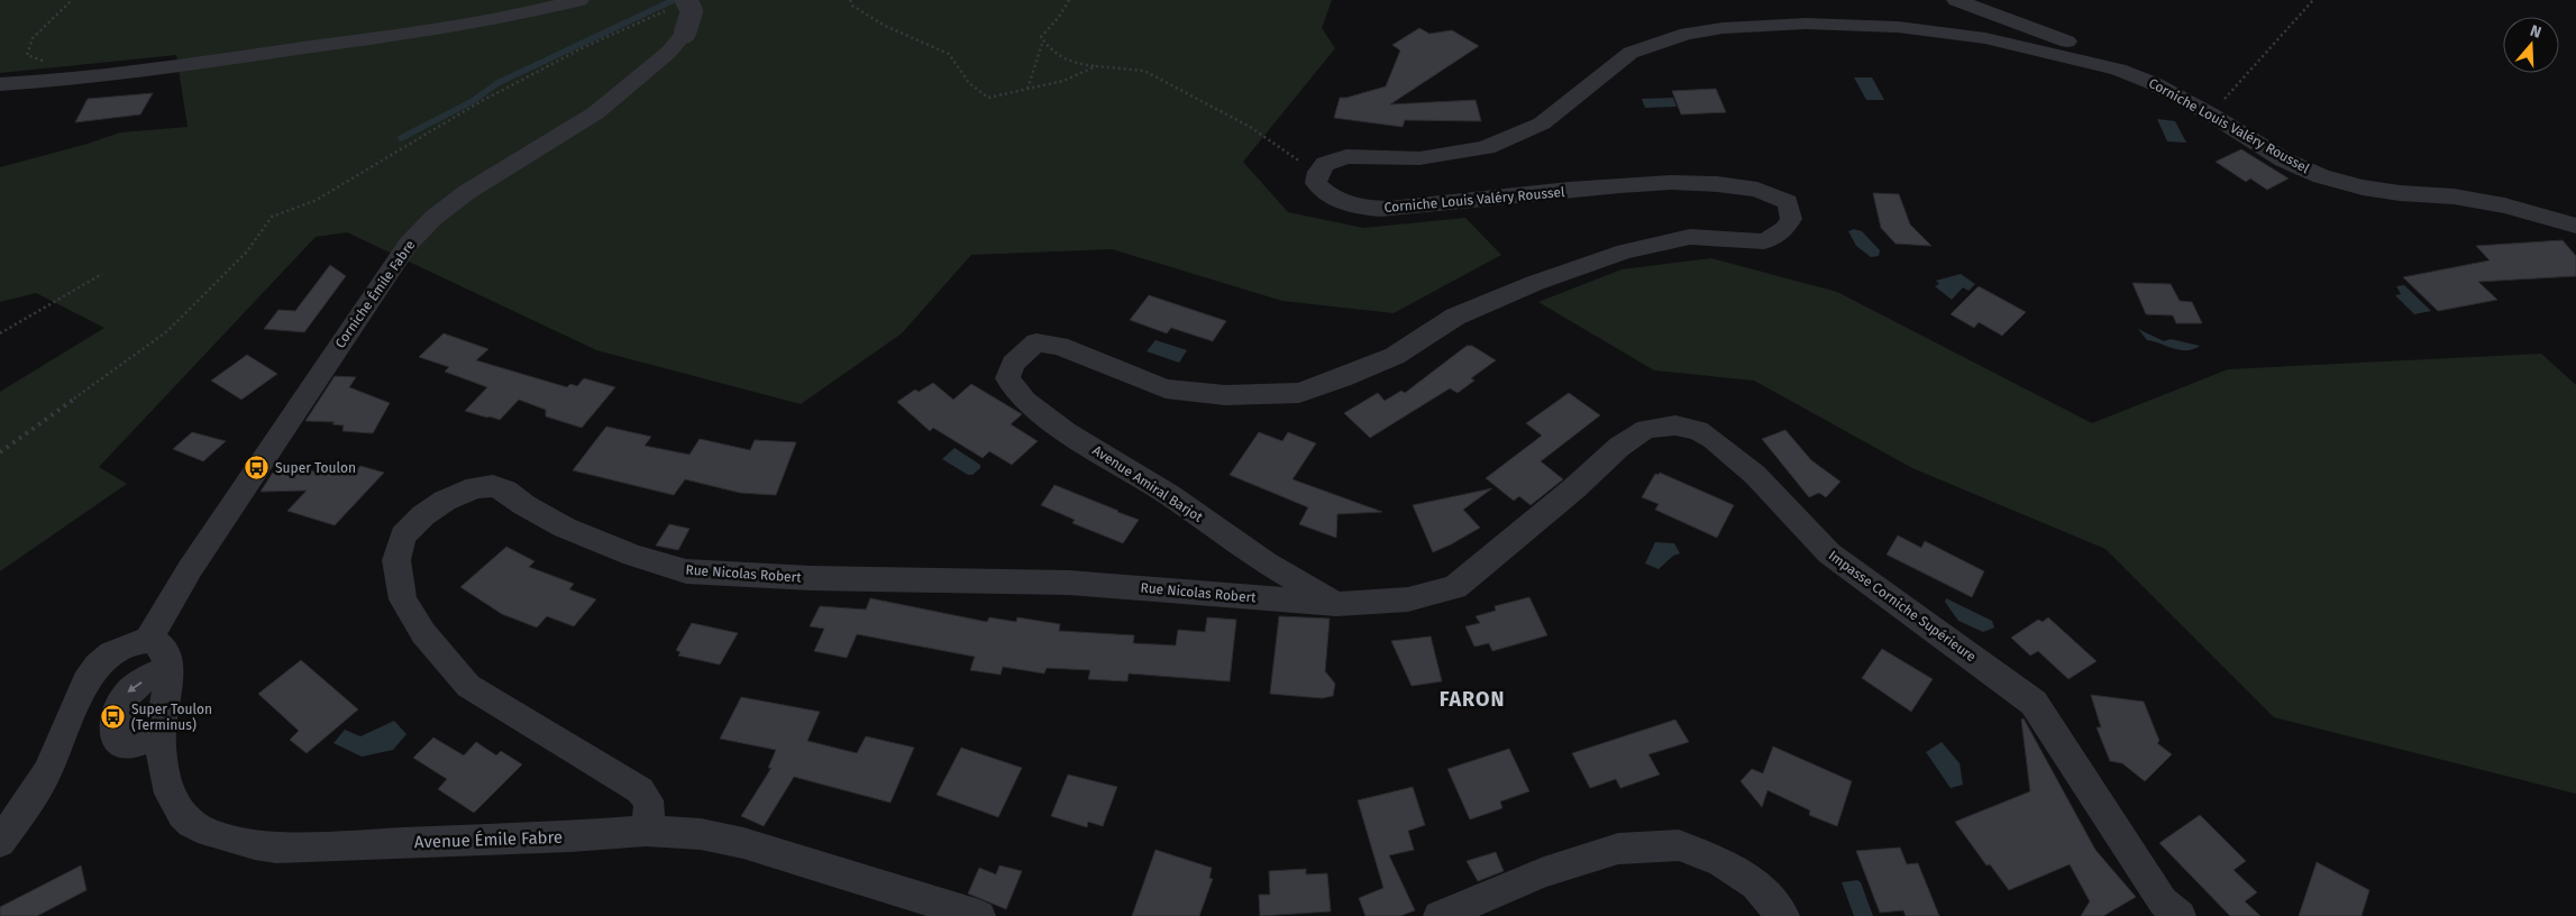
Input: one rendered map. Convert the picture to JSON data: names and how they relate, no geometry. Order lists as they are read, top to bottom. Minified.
{"streets":{"street":["Corniche Louis Valéry Roussel","Corniche Émile Fabre","Avenue Amiral Barjot","Rue Nicolas Robert","Impasse Corniche Supérieure","Avenue Émile Fabre"]},"crossings":[["Corniche Louis Valéry Roussel","Avenue Amiral Barjot"],["Avenue Amiral Barjot","Rue Nicolas Robert"],["Avenue Amiral Barjot","Impasse Corniche Supérieure"],["Rue Nicolas Robert","Impasse Corniche Supérieure"],["Rue Nicolas Robert","Avenue Émile Fabre"]],"districts":["FARON"],"places":{"bus stop":["Super Toulon","Super Toulon (Terminus)"]},"north":"top"}
